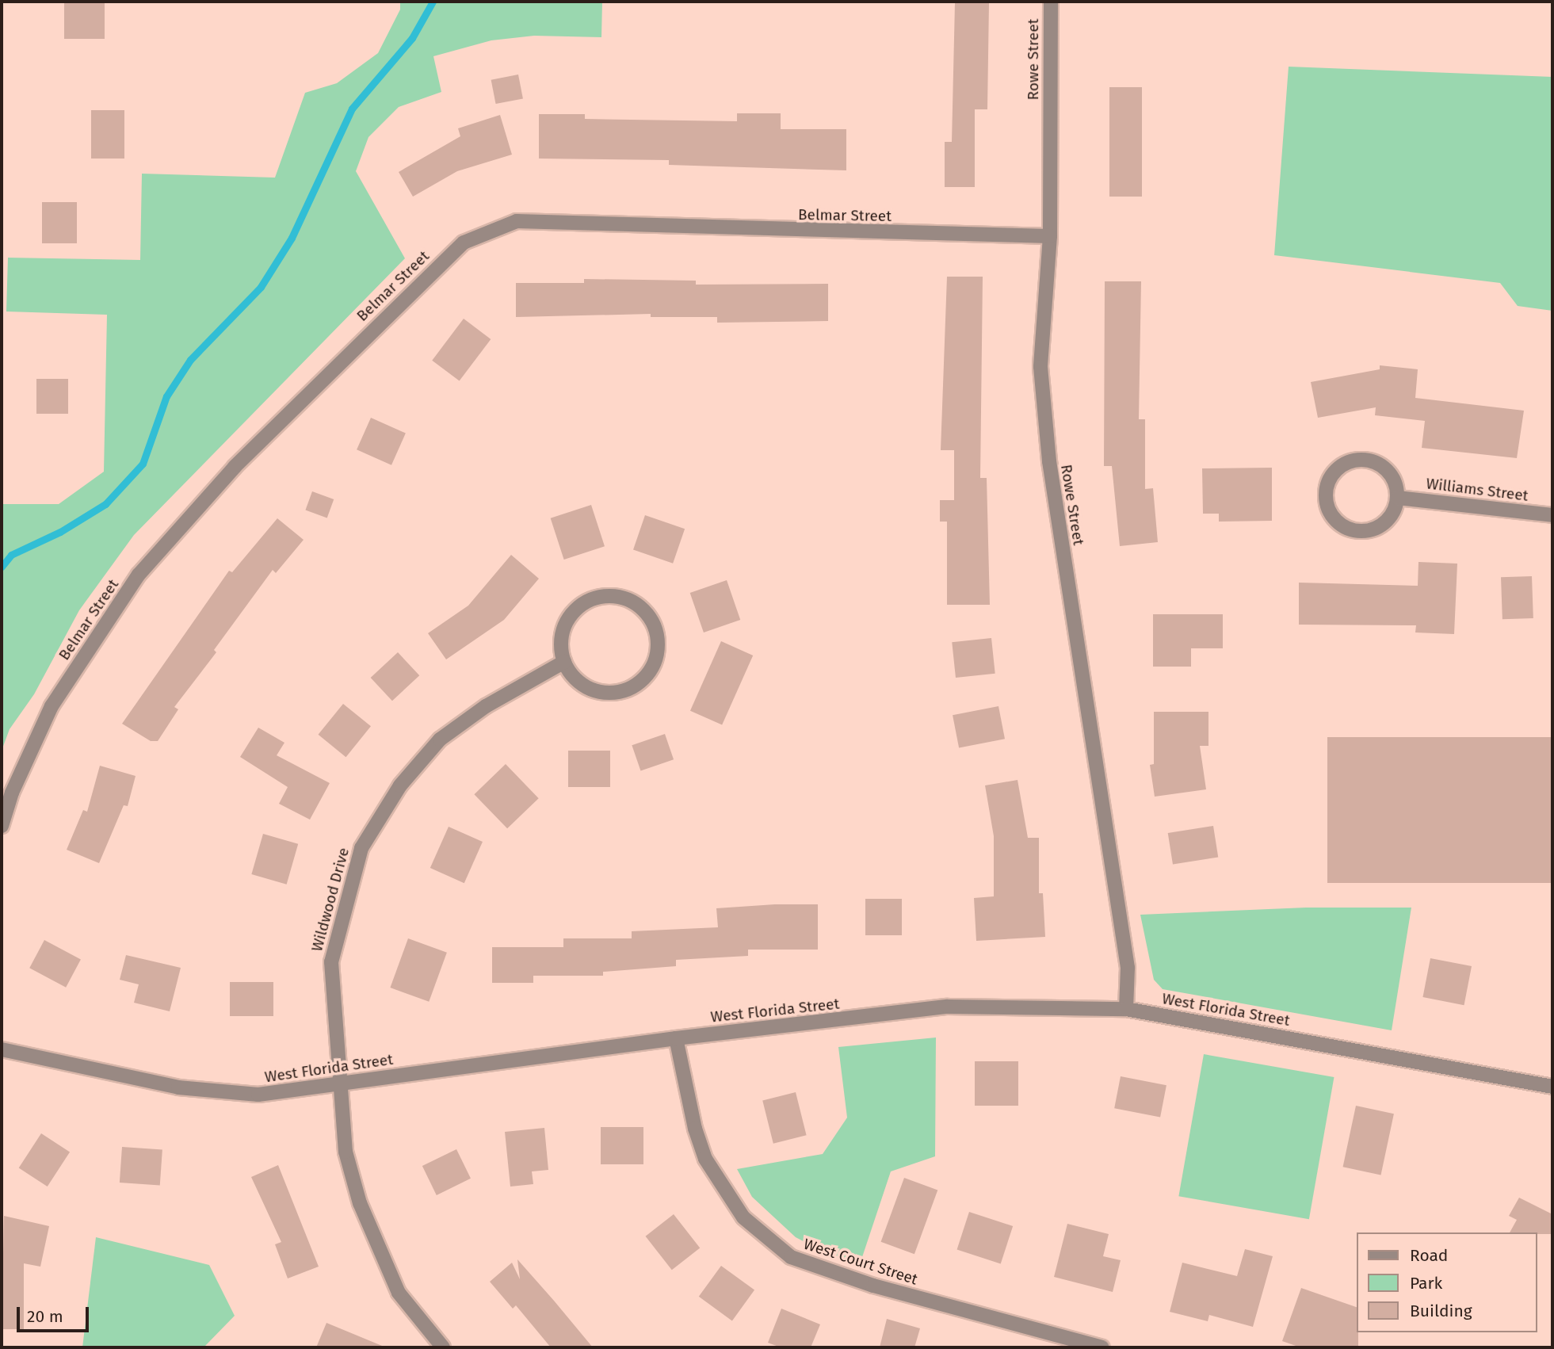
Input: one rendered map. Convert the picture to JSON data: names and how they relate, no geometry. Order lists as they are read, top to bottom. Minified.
{"streets":{"street":["Rowe Street","Belmar Street","Williams Street","Wildwood Drive","West Florida Street","West Court Street"]},"crossings":[["Rowe Street","Belmar Street"],["Rowe Street","West Florida Street"],["Wildwood Drive","West Florida Street"],["West Florida Street","West Court Street"]],"legend":["Road","Park","Building"],"scale_bar":"20 m"}
